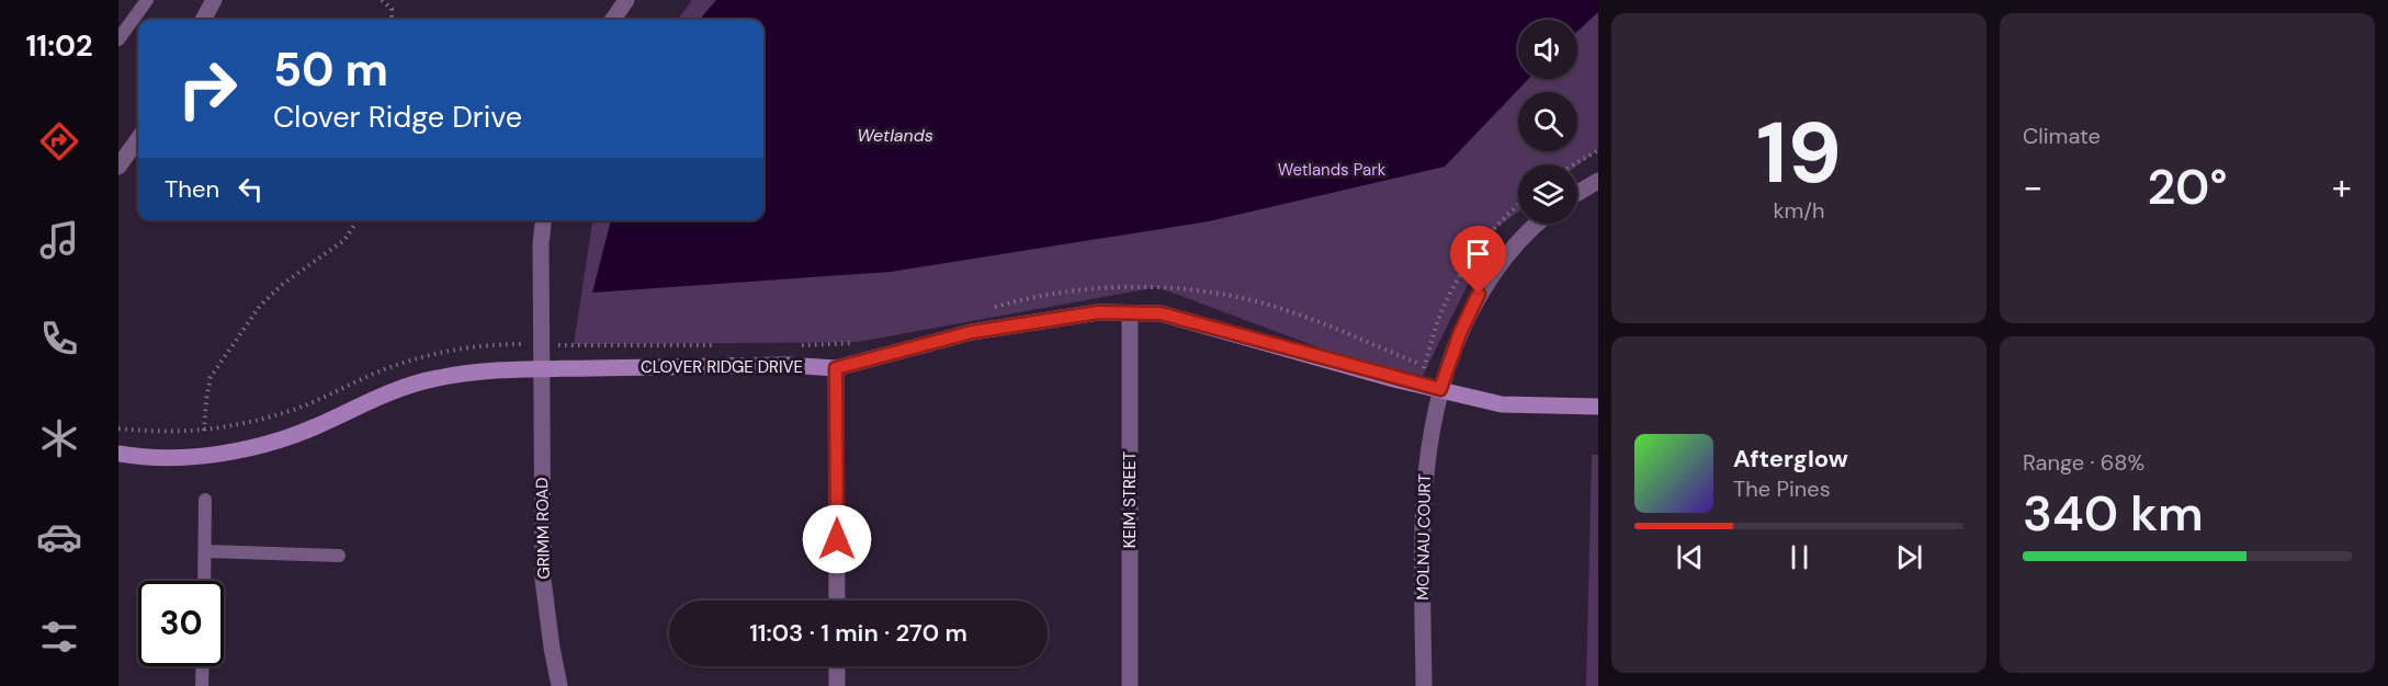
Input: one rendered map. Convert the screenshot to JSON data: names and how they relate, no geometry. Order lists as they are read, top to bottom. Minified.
{"streets":{"street":["CLOVER RIDGE DRIVE","KEIM STREET","GRIMM ROAD","MOLNAU COURT"]},"crossings":[["CLOVER RIDGE DRIVE","KEIM STREET"],["CLOVER RIDGE DRIVE","GRIMM ROAD"],["CLOVER RIDGE DRIVE","MOLNAU COURT"]],"water":["Wetlands"],"parks":["Wetlands Park"],"page":{"tabs":"11:02","tile":[["19","km/h"],"Climate",["Range · 68%","340 km"]],"turn":["50 m","Clover Ridge Drive"],"then":"Then","heat":["−","20°","+"],"song":["Afterglow","The Pines"],"limit":"30","trip":"11:03 · 1 min · 270 m"}}
